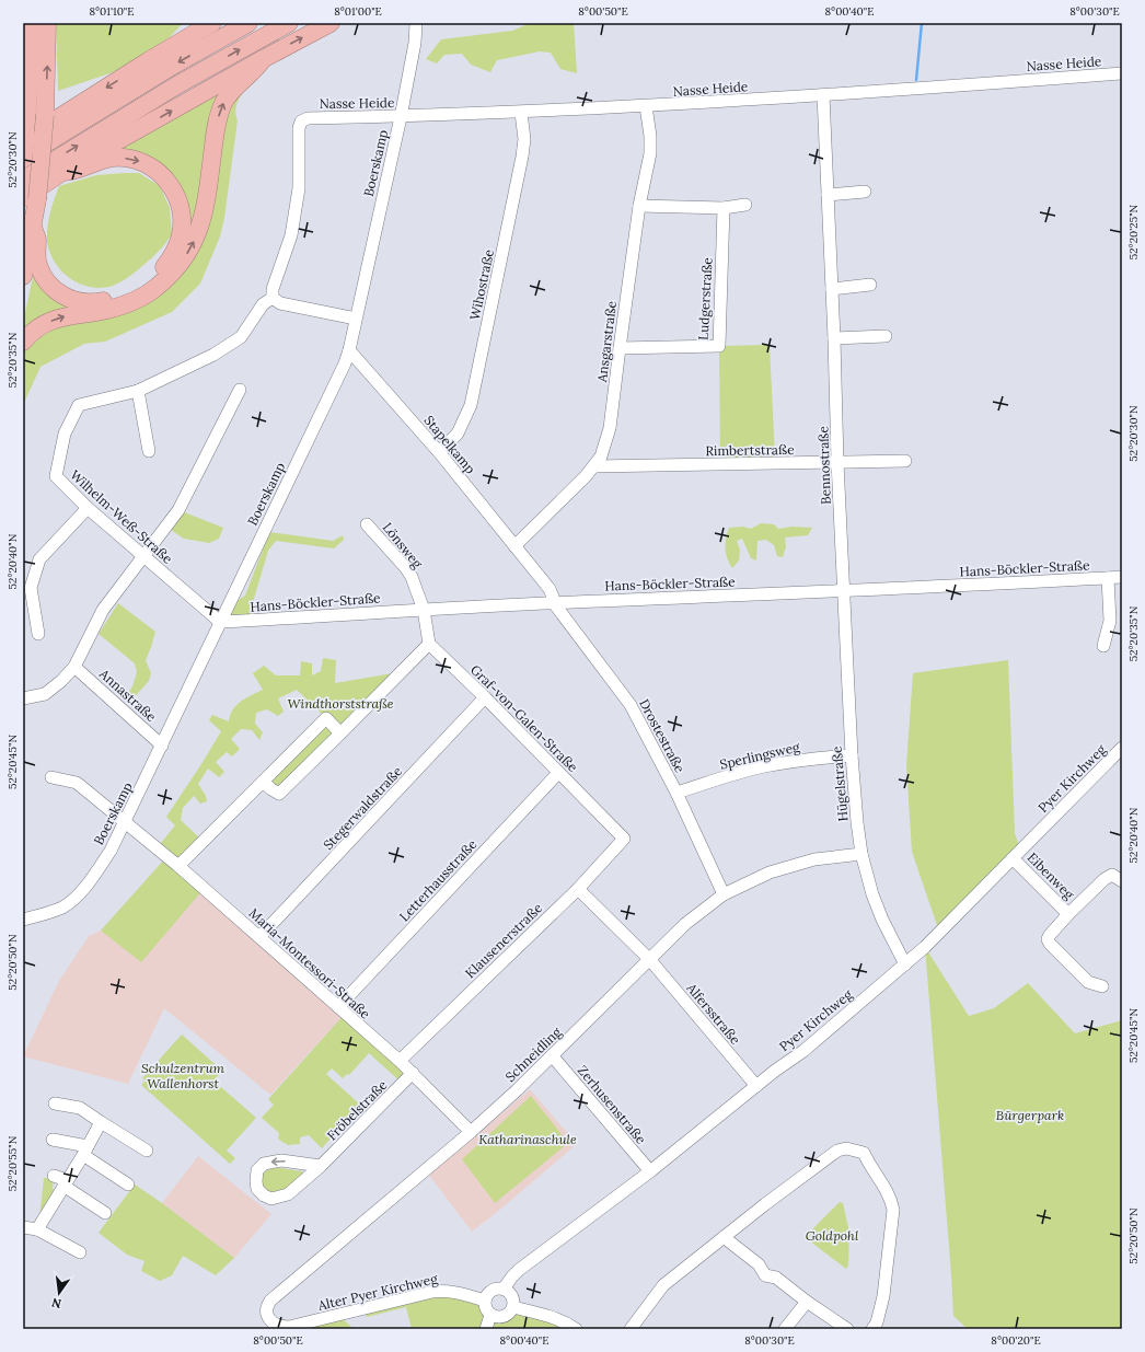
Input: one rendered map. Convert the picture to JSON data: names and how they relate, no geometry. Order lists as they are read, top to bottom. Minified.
{"streets":{"street":["Nasse Heide","Boerskamp","Wihostraße","Ludgerstraße","Ansgarstraße","Stapelkamp","Rimbertstraße","Bennostraße","Wilhelm-Weß-Straße","Lönsweg","Hans-Böckler-Straße","Annastraße","Graf-von-Galen-Straße","Drostestraße","Sperlingsweg","Pyer Kirchweg","Hügelstraße","Stegerwaldstraße","Eibenweg","Letterhausstraße","Klausenerstraße","Maria-Montessori-Straße","Alfersstraße","Schneidling","Zerhusenstraße","Fröbelstraße","Alter Pyer Kirchweg"]},"crossings":[["Nasse Heide","Boerskamp"],["Nasse Heide","Wihostraße"],["Nasse Heide","Ansgarstraße"],["Nasse Heide","Bennostraße"],["Nasse Heide","Wilhelm-Weß-Straße"],["Boerskamp","Stapelkamp"],["Boerskamp","Wilhelm-Weß-Straße"],["Boerskamp","Hans-Böckler-Straße"],["Boerskamp","Annastraße"],["Boerskamp","Maria-Montessori-Straße"],["Wihostraße","Stapelkamp"],["Ludgerstraße","Ansgarstraße"],["Ansgarstraße","Stapelkamp"],["Ansgarstraße","Rimbertstraße"],["Stapelkamp","Hans-Böckler-Straße"],["Stapelkamp","Drostestraße"],["Rimbertstraße","Bennostraße"],["Bennostraße","Hans-Böckler-Straße"],["Bennostraße","Hügelstraße"],["Wilhelm-Weß-Straße","Hans-Böckler-Straße"],["Lönsweg","Hans-Böckler-Straße"],["Hans-Böckler-Straße","Drostestraße"],["Hans-Böckler-Straße","Hügelstraße"],["Graf-von-Galen-Straße","Stegerwaldstraße"],["Graf-von-Galen-Straße","Letterhausstraße"],["Graf-von-Galen-Straße","Klausenerstraße"],["Drostestraße","Sperlingsweg"],["Drostestraße","Schneidling"],["Sperlingsweg","Hügelstraße"],["Pyer Kirchweg","Hügelstraße"],["Pyer Kirchweg","Eibenweg"],["Pyer Kirchweg","Alfersstraße"],["Pyer Kirchweg","Zerhusenstraße"],["Pyer Kirchweg","Alter Pyer Kirchweg"],["Hügelstraße","Schneidling"],["Stegerwaldstraße","Maria-Montessori-Straße"],["Letterhausstraße","Maria-Montessori-Straße"],["Klausenerstraße","Maria-Montessori-Straße"],["Klausenerstraße","Alfersstraße"],["Maria-Montessori-Straße","Schneidling"],["Maria-Montessori-Straße","Fröbelstraße"],["Alfersstraße","Schneidling"],["Schneidling","Zerhusenstraße"],["Schneidling","Alter Pyer Kirchweg"]],"parks":["Windthorststraße","Schulzentrum Wallenhorst","Bürgerpark","Katharinaschule","Goldpohl"],"north":"bottom","coordinates":["8°01'10\"E","8°01'00\"E","8°00'50\"E","8°00'40\"E","8°00'30\"E","52°20'30\"N","52°20'25\"N","52°20'35\"N","52°20'40\"N","52°20'45\"N","52°20'50\"N","52°20'55\"N","8°00'20\"E"]}
